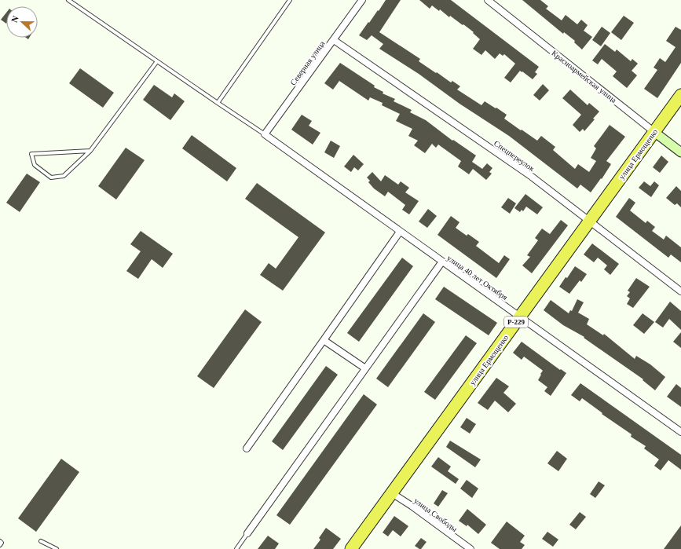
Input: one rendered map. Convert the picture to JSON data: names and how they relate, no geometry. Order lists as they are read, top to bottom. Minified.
{"streets":{"highway":["улица Ермощенко","Р-229"],"street":["Северная улица","Красноармейская улица","Спецпереулок","улица 40 лет Октября","улица Свободы"]},"crossings":[["Северная улица","Спецпереулок"],["Северная улица","улица 40 лет Октября"],["Красноармейская улица","улица Ермощенко"],["улица Ермощенко","Спецпереулок"],["улица Ермощенко","улица 40 лет Октября"],["улица Ермощенко","улица Свободы"]],"north":"left"}
